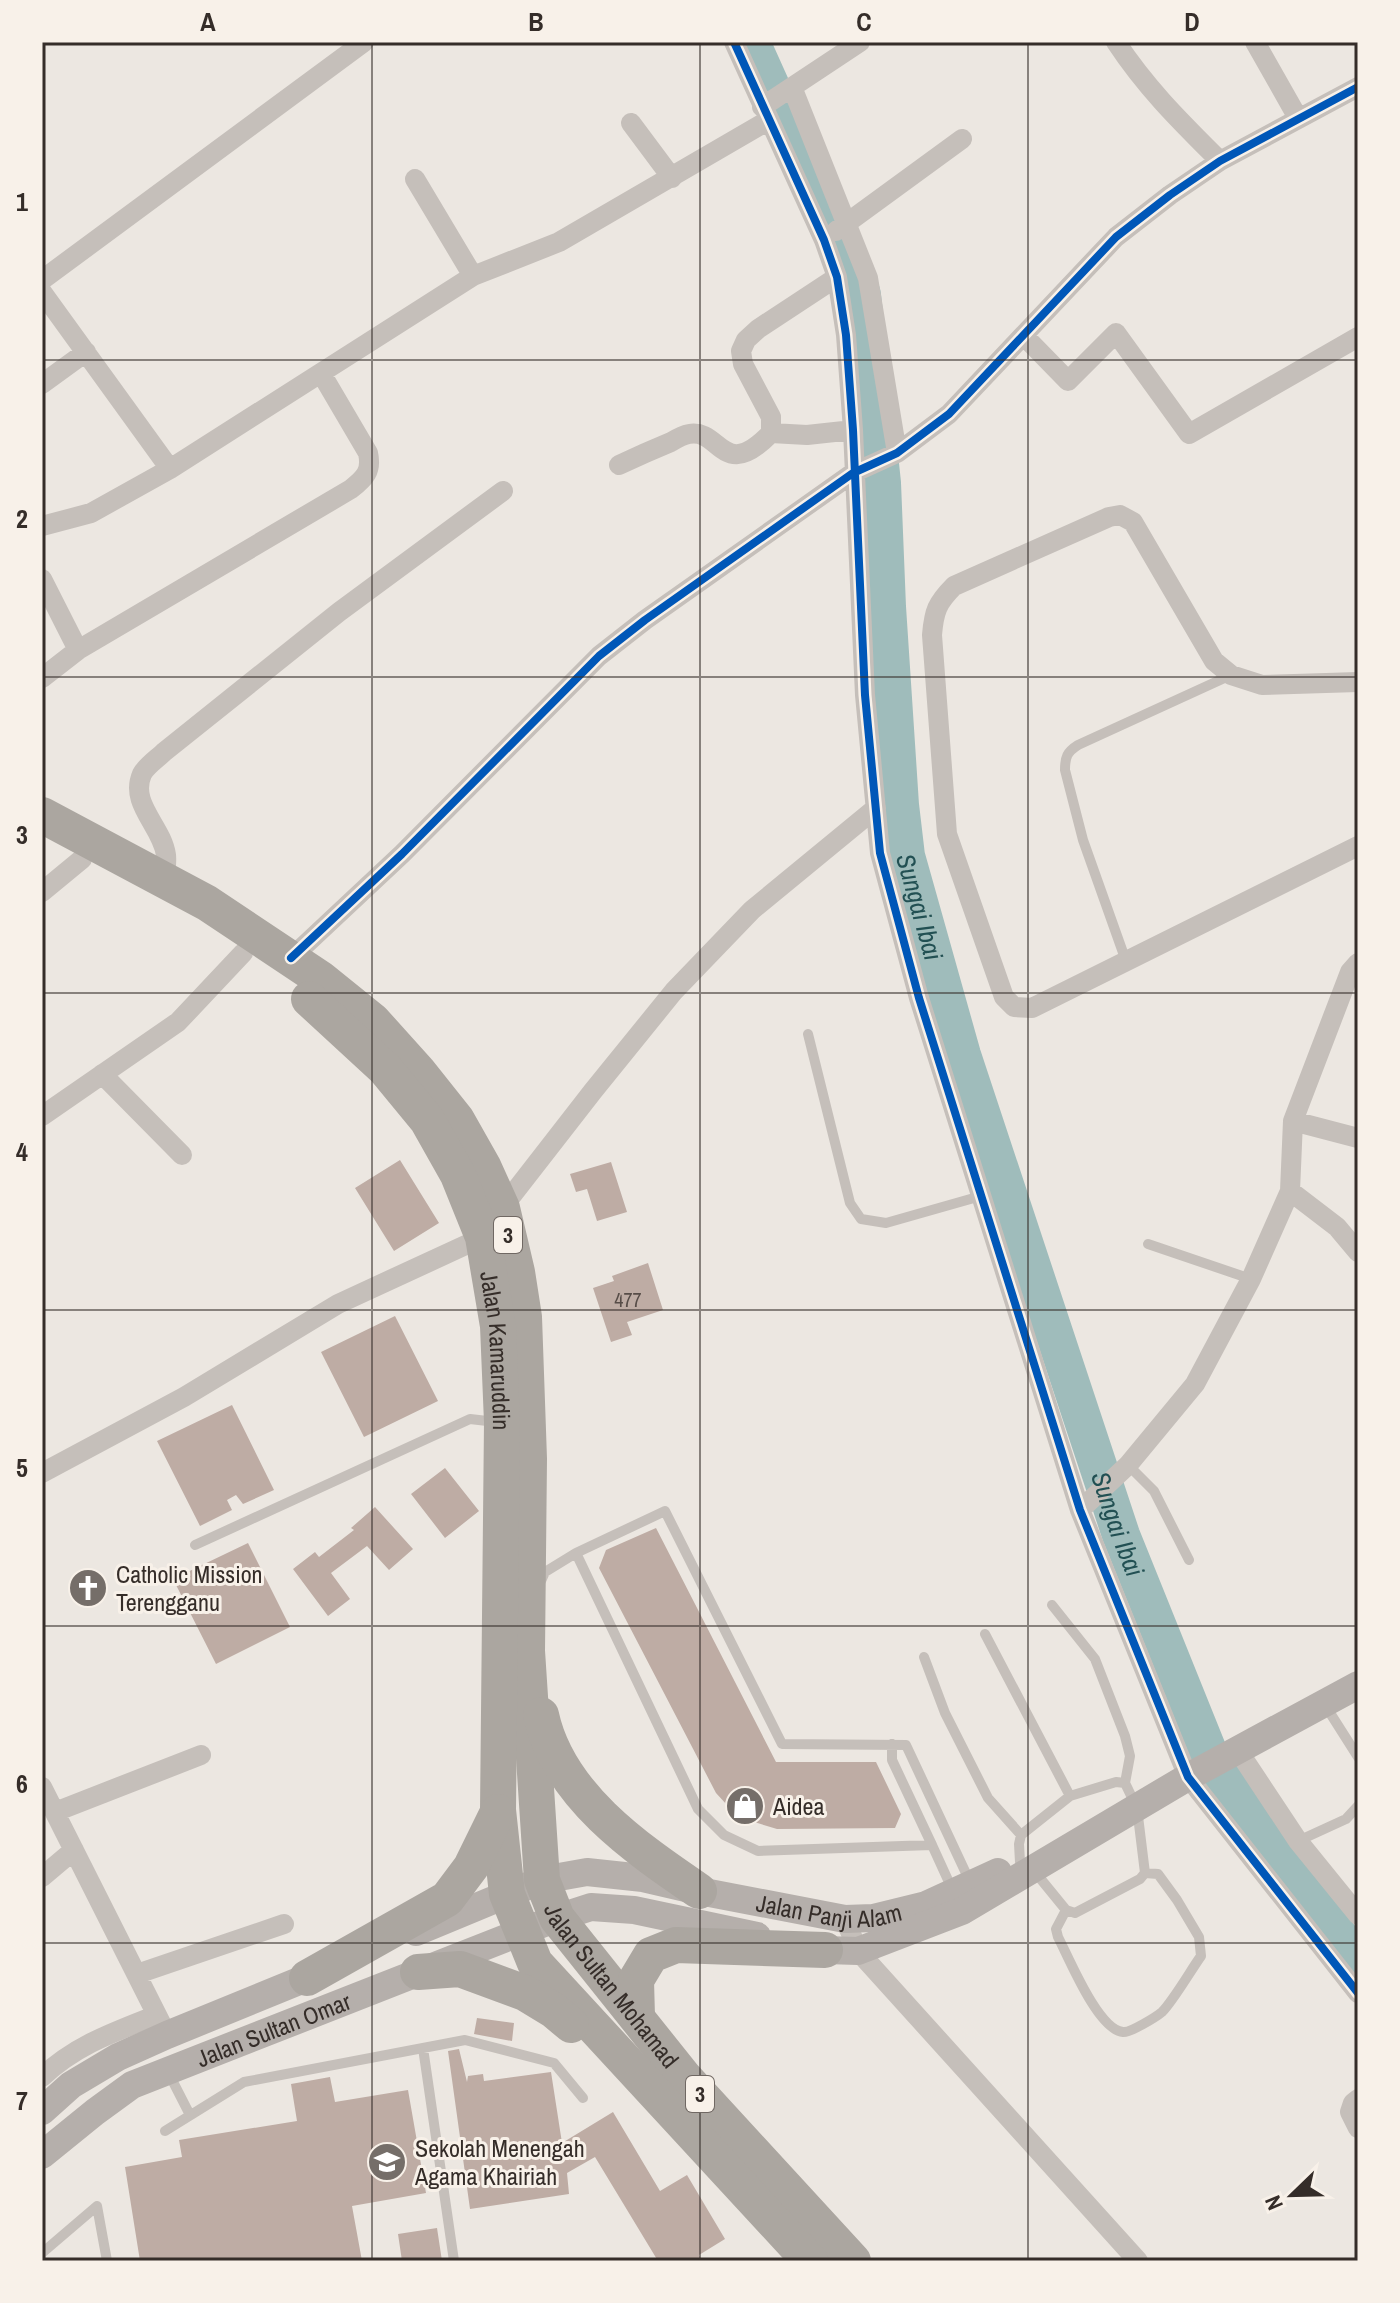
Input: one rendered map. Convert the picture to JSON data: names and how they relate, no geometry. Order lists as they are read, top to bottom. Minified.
{"streets":{"highway":["3","Jalan Kamaruddin","Jalan Sultan Mohamad"],"main road":["Jalan Panji Alam","Jalan Sultan Omar"]},"crossings":[["Jalan Kamaruddin","Jalan Panji Alam"],["Jalan Kamaruddin","Jalan Sultan Mohamad"],["Jalan Kamaruddin","Jalan Sultan Omar"],["Jalan Panji Alam","Jalan Sultan Mohamad"],["Jalan Panji Alam","Jalan Sultan Omar"],["Jalan Sultan Mohamad","Jalan Sultan Omar"]],"water":["Sungai Ibai"],"places":{"church":["Catholic Mission Terengganu"],"shop":["Aidea"],"school or university":["Sekolah Menengah Agama Khairiah"]},"house_numbers":["477"],"north":"bottom left","grid":{"columns":["A","B","C","D"],"rows":["1","2","3","4","5","6","7"]}}
